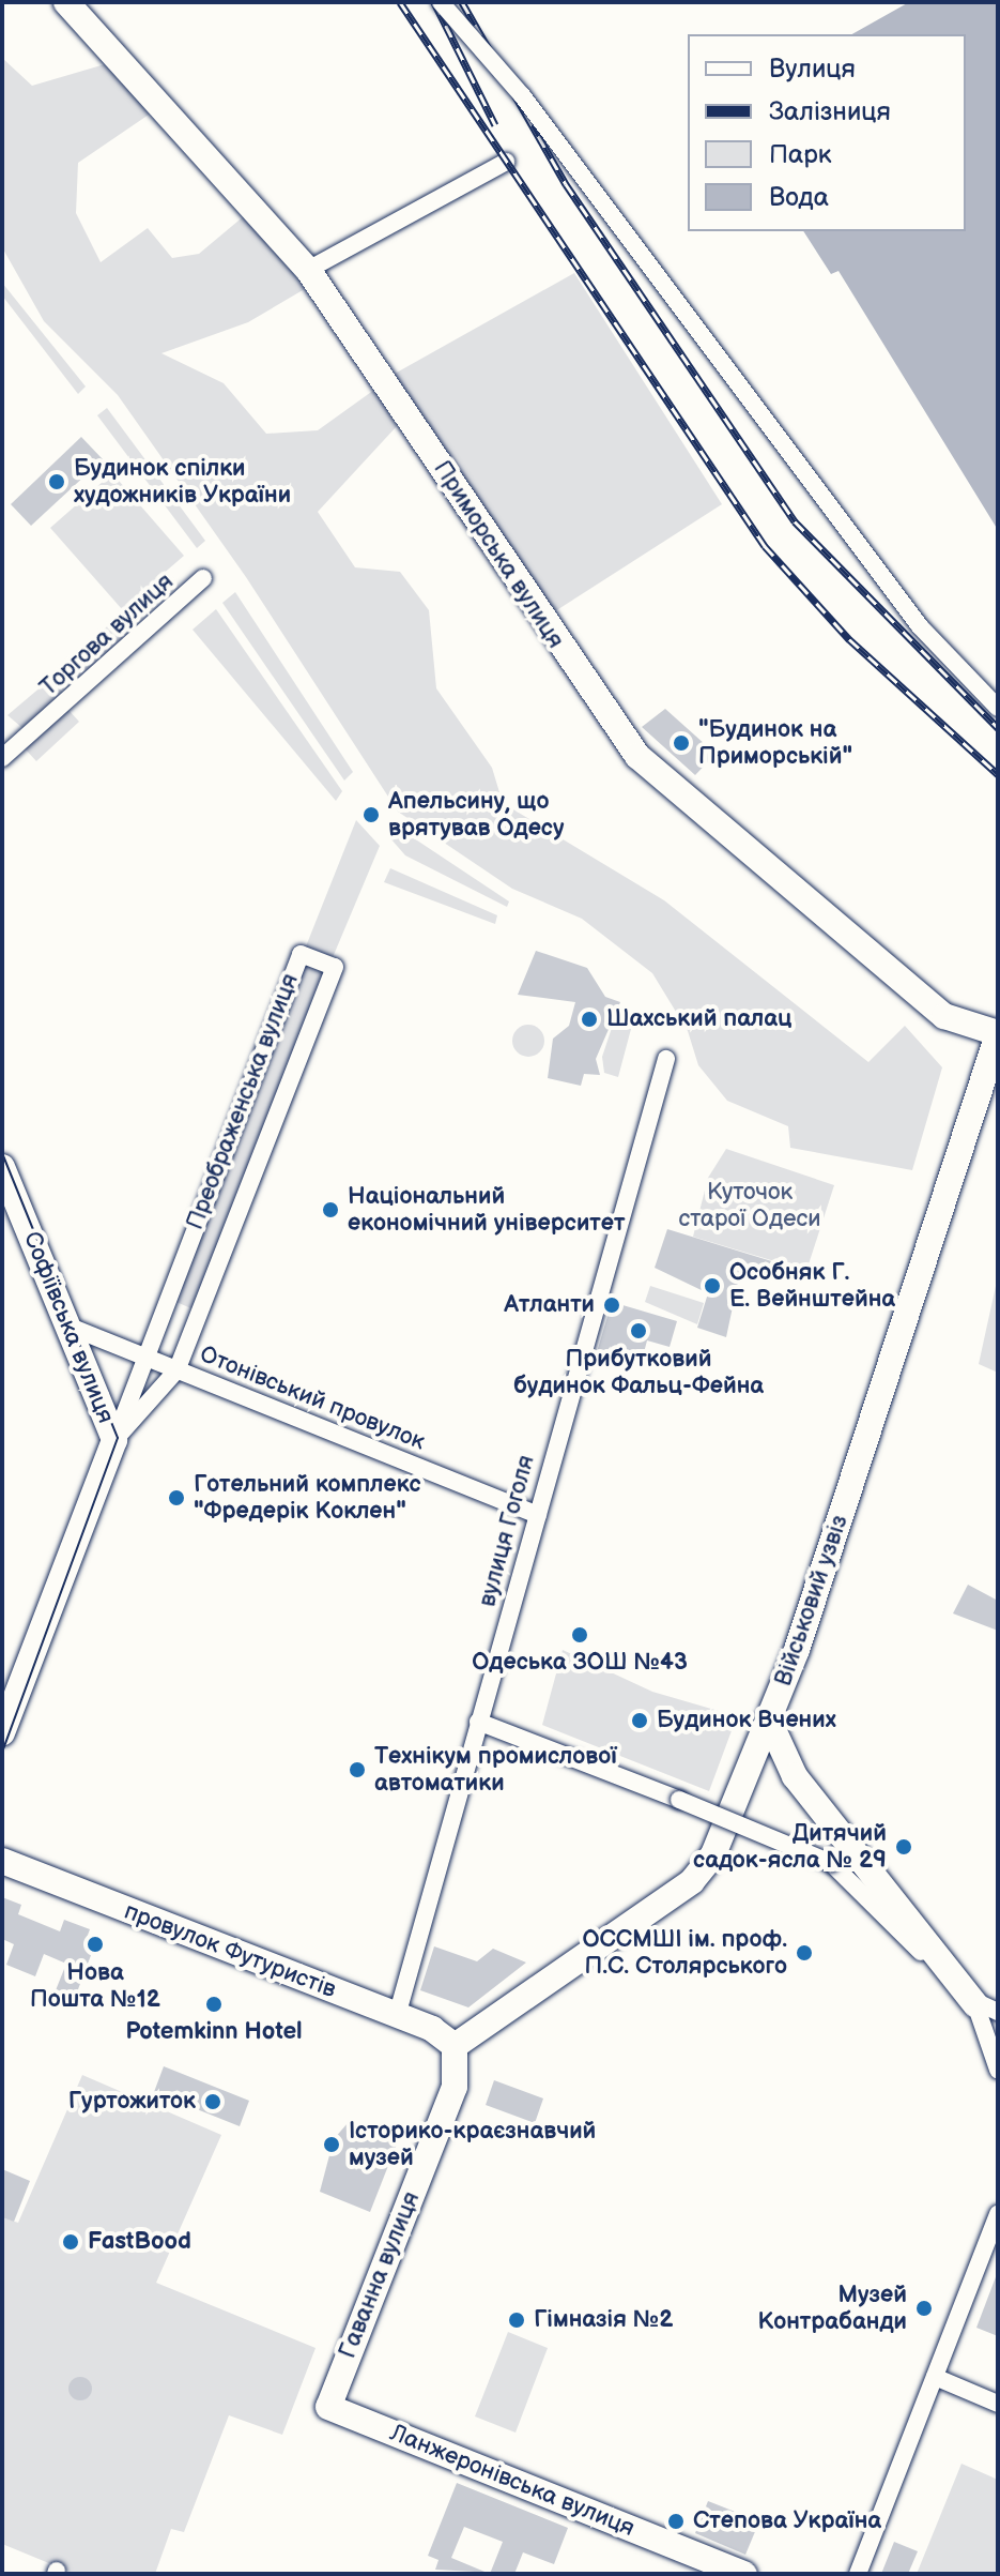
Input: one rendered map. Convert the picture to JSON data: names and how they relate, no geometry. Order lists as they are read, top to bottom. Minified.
{"streets":{"street":["Приморська вулиця","Торгова вулиця","Преображенська вулиця","Софіївська вулиця","Отонівський провулок","вулиця Гоголя","Військовий узвіз","провулок Футуристів","Гаванна вулиця","Ланжеронівська вулиця"]},"crossings":[["Приморська вулиця","Військовий узвіз"],["Преображенська вулиця","Софіївська вулиця"],["Преображенська вулиця","Отонівський провулок"],["Софіївська вулиця","Отонівський провулок"],["Отонівський провулок","вулиця Гоголя"],["вулиця Гоголя","провулок Футуристів"],["Військовий узвіз","провулок Футуристів"],["Військовий узвіз","Гаванна вулиця"],["провулок Футуристів","Гаванна вулиця"],["Гаванна вулиця","Ланжеронівська вулиця"]],"parks":["Куточок старої Одеси"],"places":["Будинок спілки художників України","\"Будинок на Приморській\"","Апельсину, що врятував Одесу","Шахський палац","Національний економічний університет","Особняк Г. Е. Вейнштейна","Атланти","Прибутковий будинок Фальц-Фейна","Готельний комплекс \"Фредерік Коклен\"","Одеська ЗОШ №43","Будинок Вчених","Технікум промислової автоматики","Дитячий садок-ясла № 29","Нова Пошта №12","ОССМШІ ім. проф. П.С. Столярського","Potemkinn Hotel","Гуртожиток","Історико-краєзнавчий музей","FastBood","Музей Контрабанди","Гімназія №2","Степова Україна"],"legend":["Вулиця","Залізниця","Парк","Вода"]}
